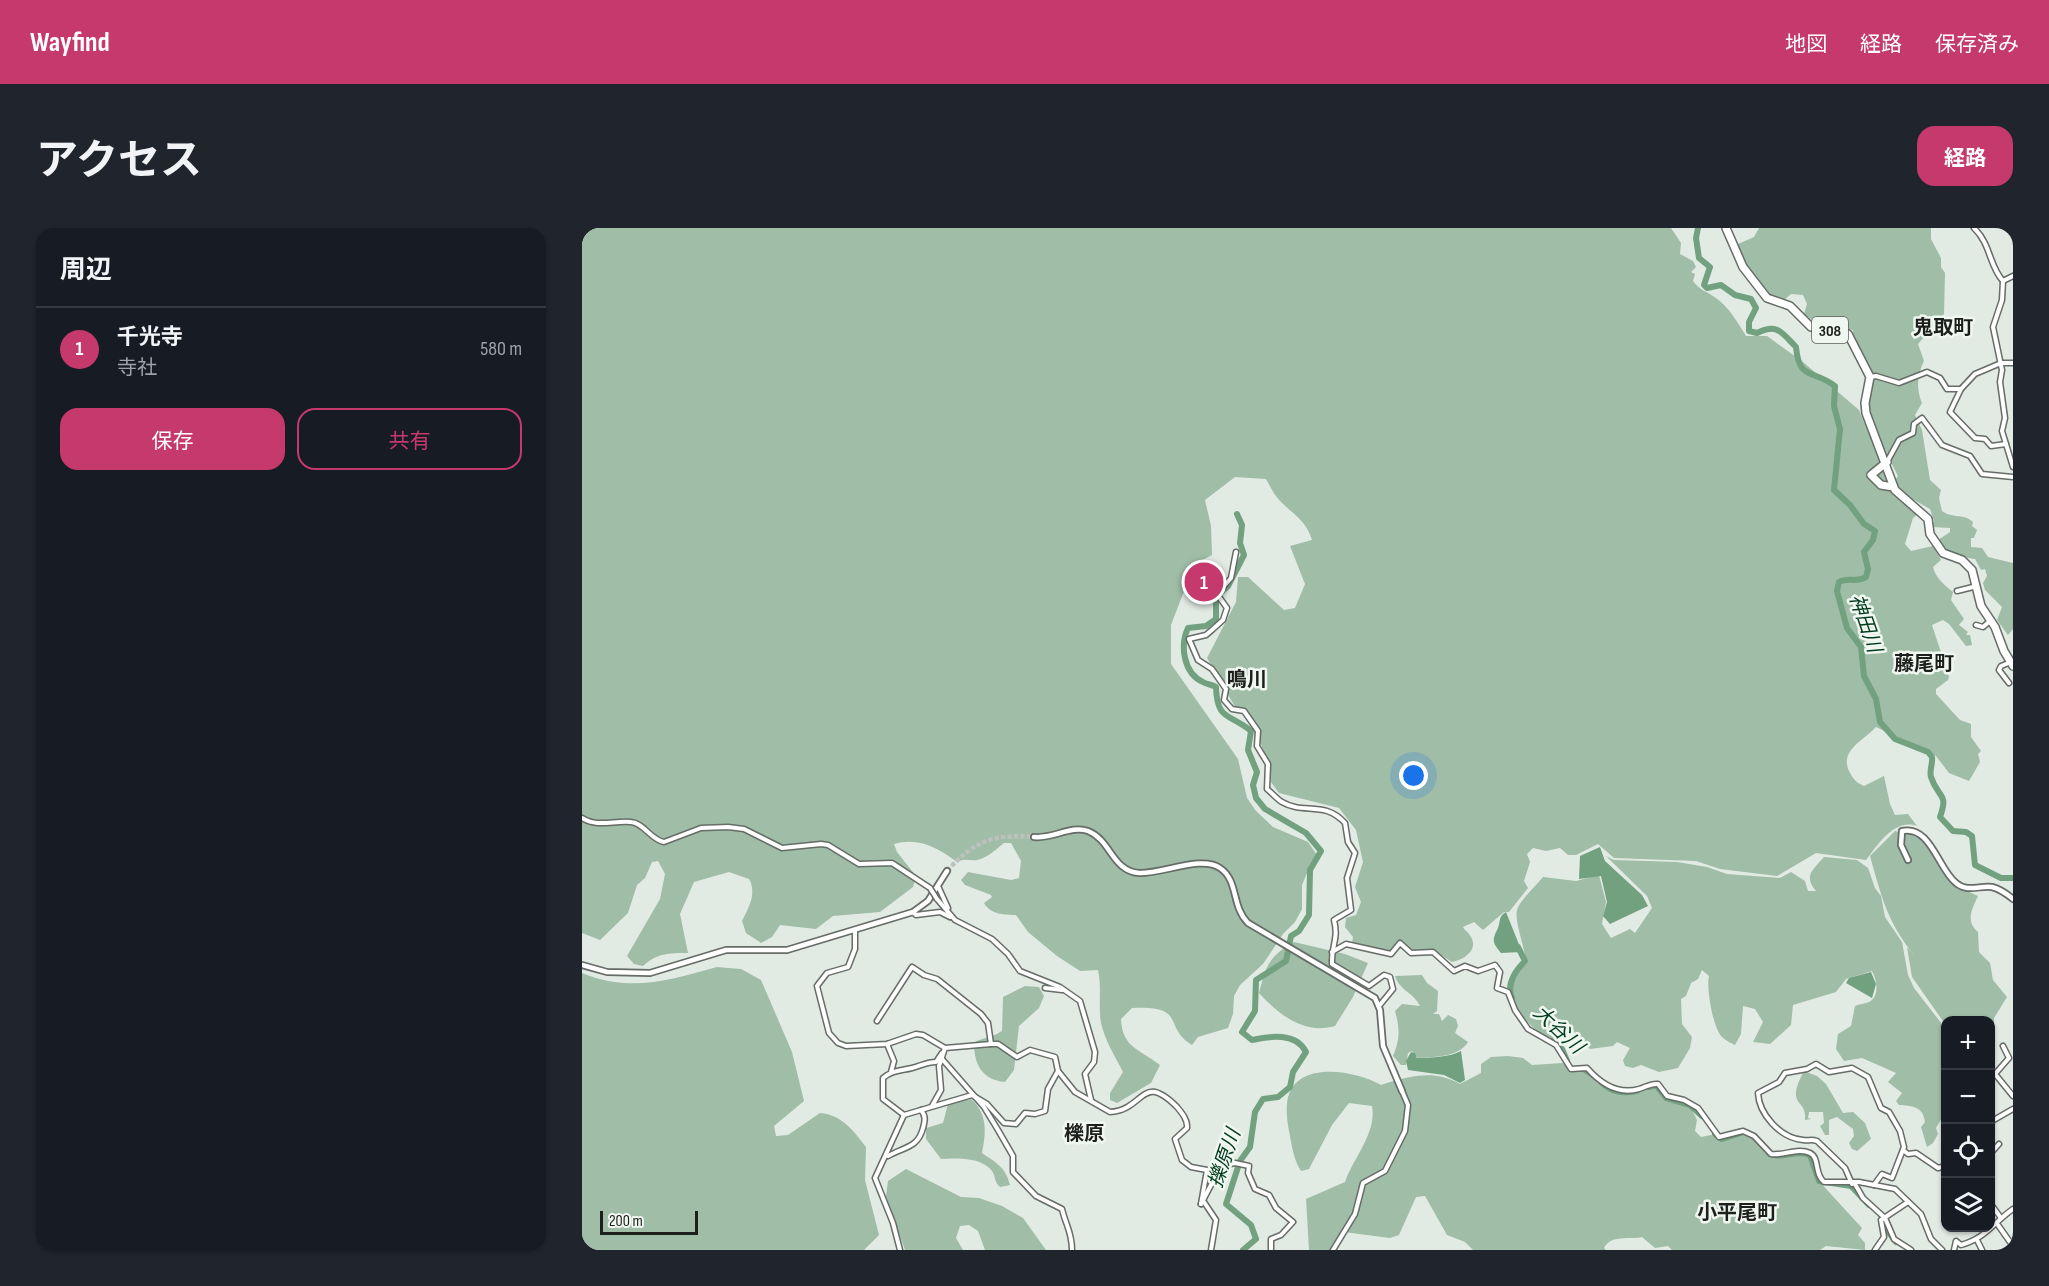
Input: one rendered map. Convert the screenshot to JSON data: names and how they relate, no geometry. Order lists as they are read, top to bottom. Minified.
{"streets":{"highway":["308"]},"districts":["鬼取町","藤尾町","鳴川","櫟原","小平尾町"],"water":["神田川","大谷川","擽原川"],"scale_bar":"200 m","page":{"header":"Wayfind","nav":["地図","経路","保存済み"],"title":"アクセス","buttons":["経路",["保存","共有"]],"heading":"周辺","list":[{"mark":"1","name":"千光寺","note":"寺社","value":"580 m"}],"pins":"1","map_buttons":["+","−"],"scale":"200 m"}}
